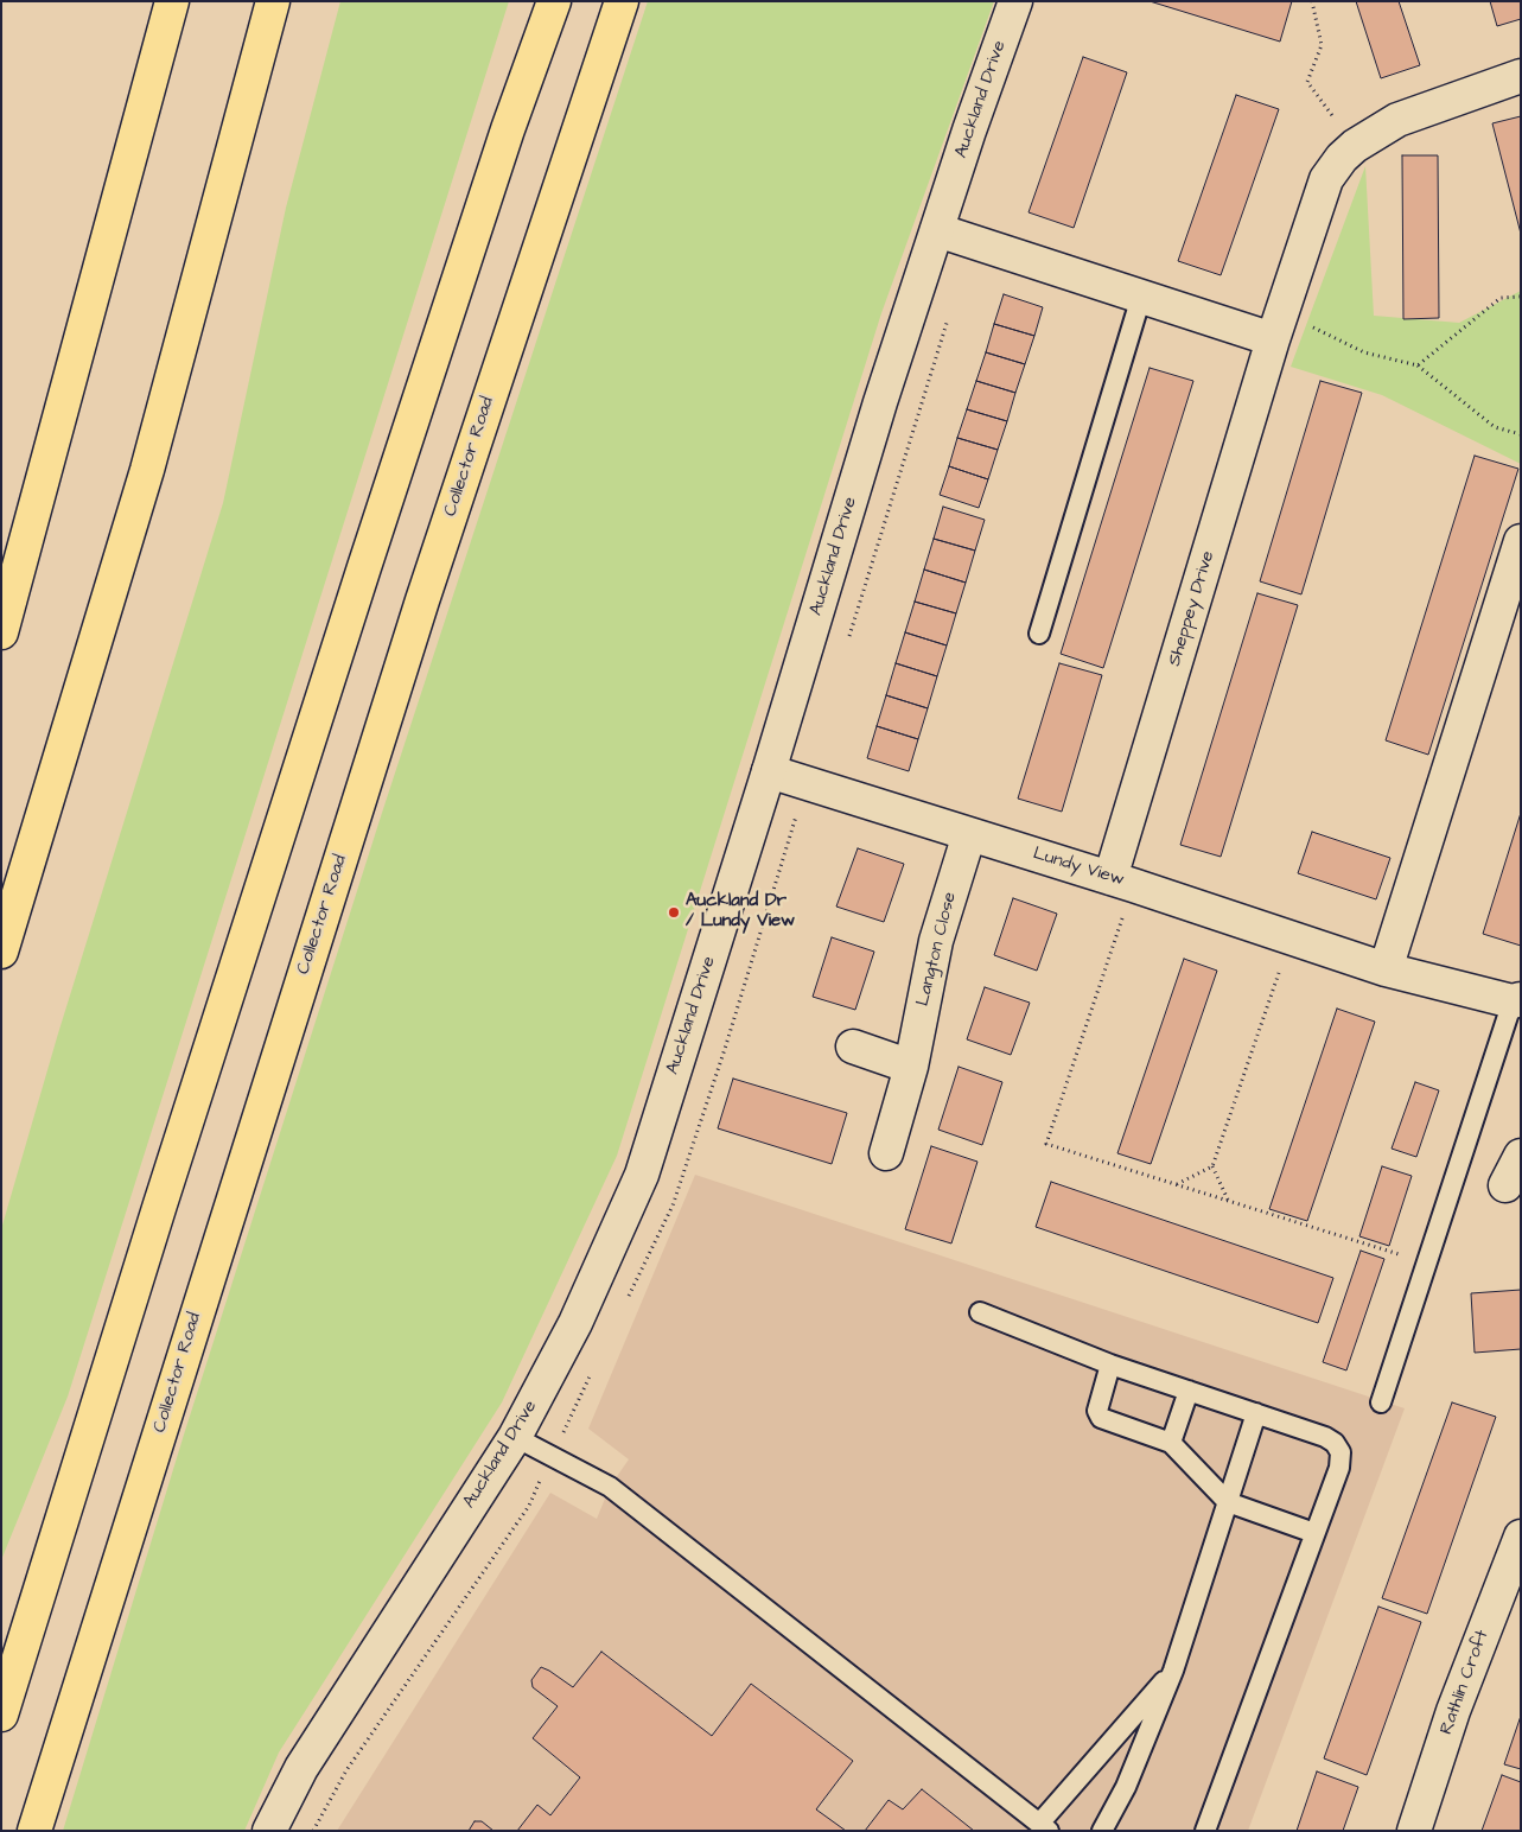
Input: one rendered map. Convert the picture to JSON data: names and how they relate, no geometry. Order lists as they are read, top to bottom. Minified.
{"streets":{"highway":["Collector Road"],"street":["Auckland Drive","Sheppey Drive","Lundy View","Langton Close","Rathlin Croft"]},"crossings":[["Auckland Drive","Lundy View"],["Sheppey Drive","Lundy View"],["Lundy View","Langton Close"]],"places":["Auckland Dr / Lundy View"]}
